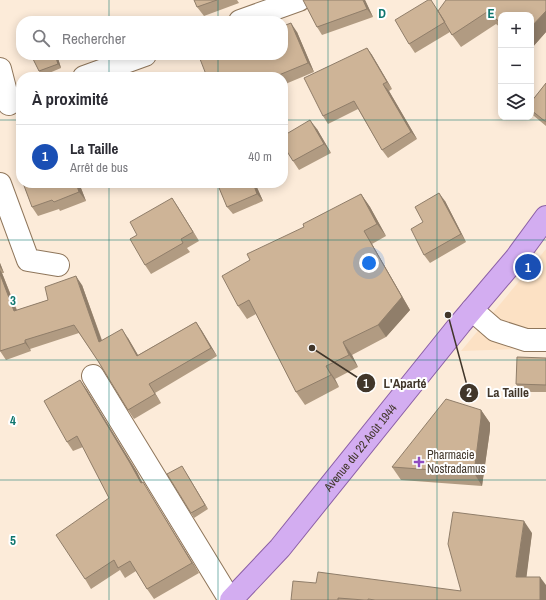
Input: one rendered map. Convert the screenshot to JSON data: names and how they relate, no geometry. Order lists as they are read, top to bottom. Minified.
{"streets":{"main road":["Avenue du 22 Août 1944"]},"places":{"other":["La Taille","L'Aparté"],"health":["Pharmacie Nostradamus"]},"page":{"map_buttons":["+","−"],"search":"Rechercher","heading":"À proximité","list":[{"mark":"1","name":"La Taille","note":"Arrêt de bus","value":"40 m"}],"pins":"1"},"grid":{"columns":["D","E"],"rows":["3","4","5"]}}
